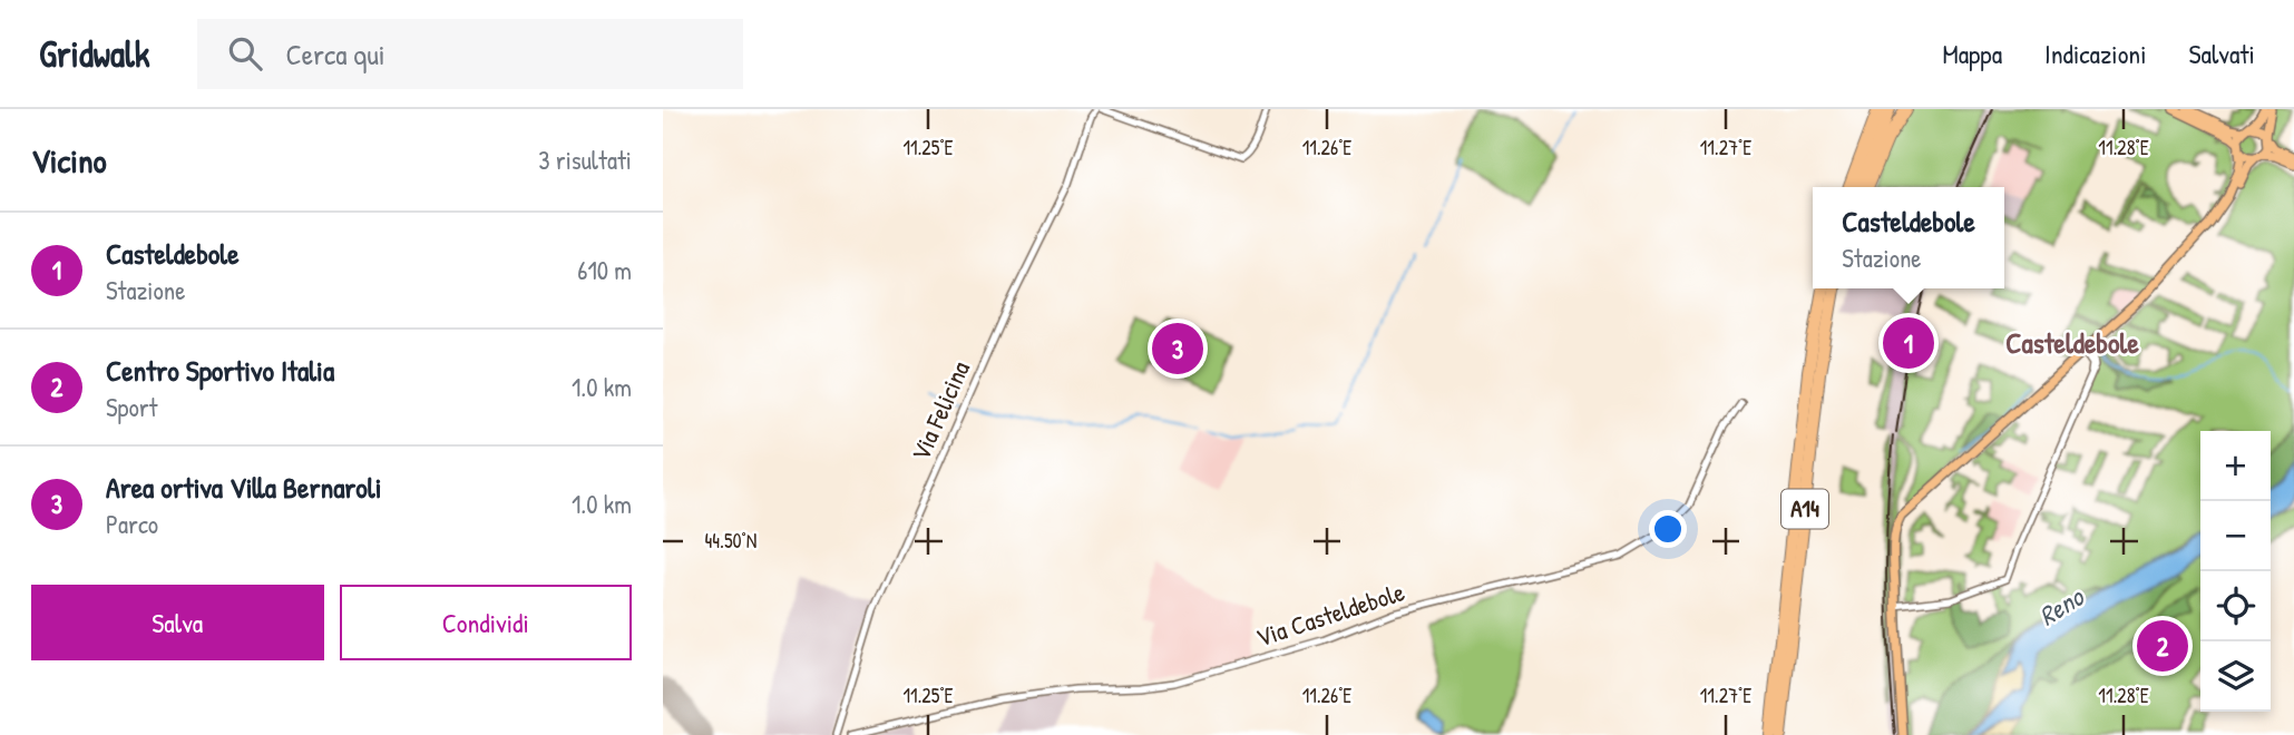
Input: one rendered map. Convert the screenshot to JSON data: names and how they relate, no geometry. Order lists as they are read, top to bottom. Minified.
{"streets":{"highway":["A14"],"street":["Via Felicina","Via Casteldebole"]},"districts":["Casteldebole"],"water":["Reno"],"page":{"header":"Gridwalk","search":"Cerca qui","nav":["Mappa","Indicazioni","Salvati"],"heading":["Vicino","3 risultati"],"popup":["Casteldebole","Stazione"],"list":[{"mark":"1","name":"Casteldebole","note":"Stazione","value":"610 m"},{"mark":"2","name":"Centro Sportivo Italia","note":"Sport","value":"1.0 km"},{"mark":"3","name":"Area ortiva Villa Bernaroli","note":"Parco","value":"1.0 km"}],"pins":["1","3","2"],"map_buttons":["+","−"],"buttons":["Salva","Condividi"]},"coordinates":["11.25°E","11.26°E","11.27°E","11.28°E","44.50°N"]}
